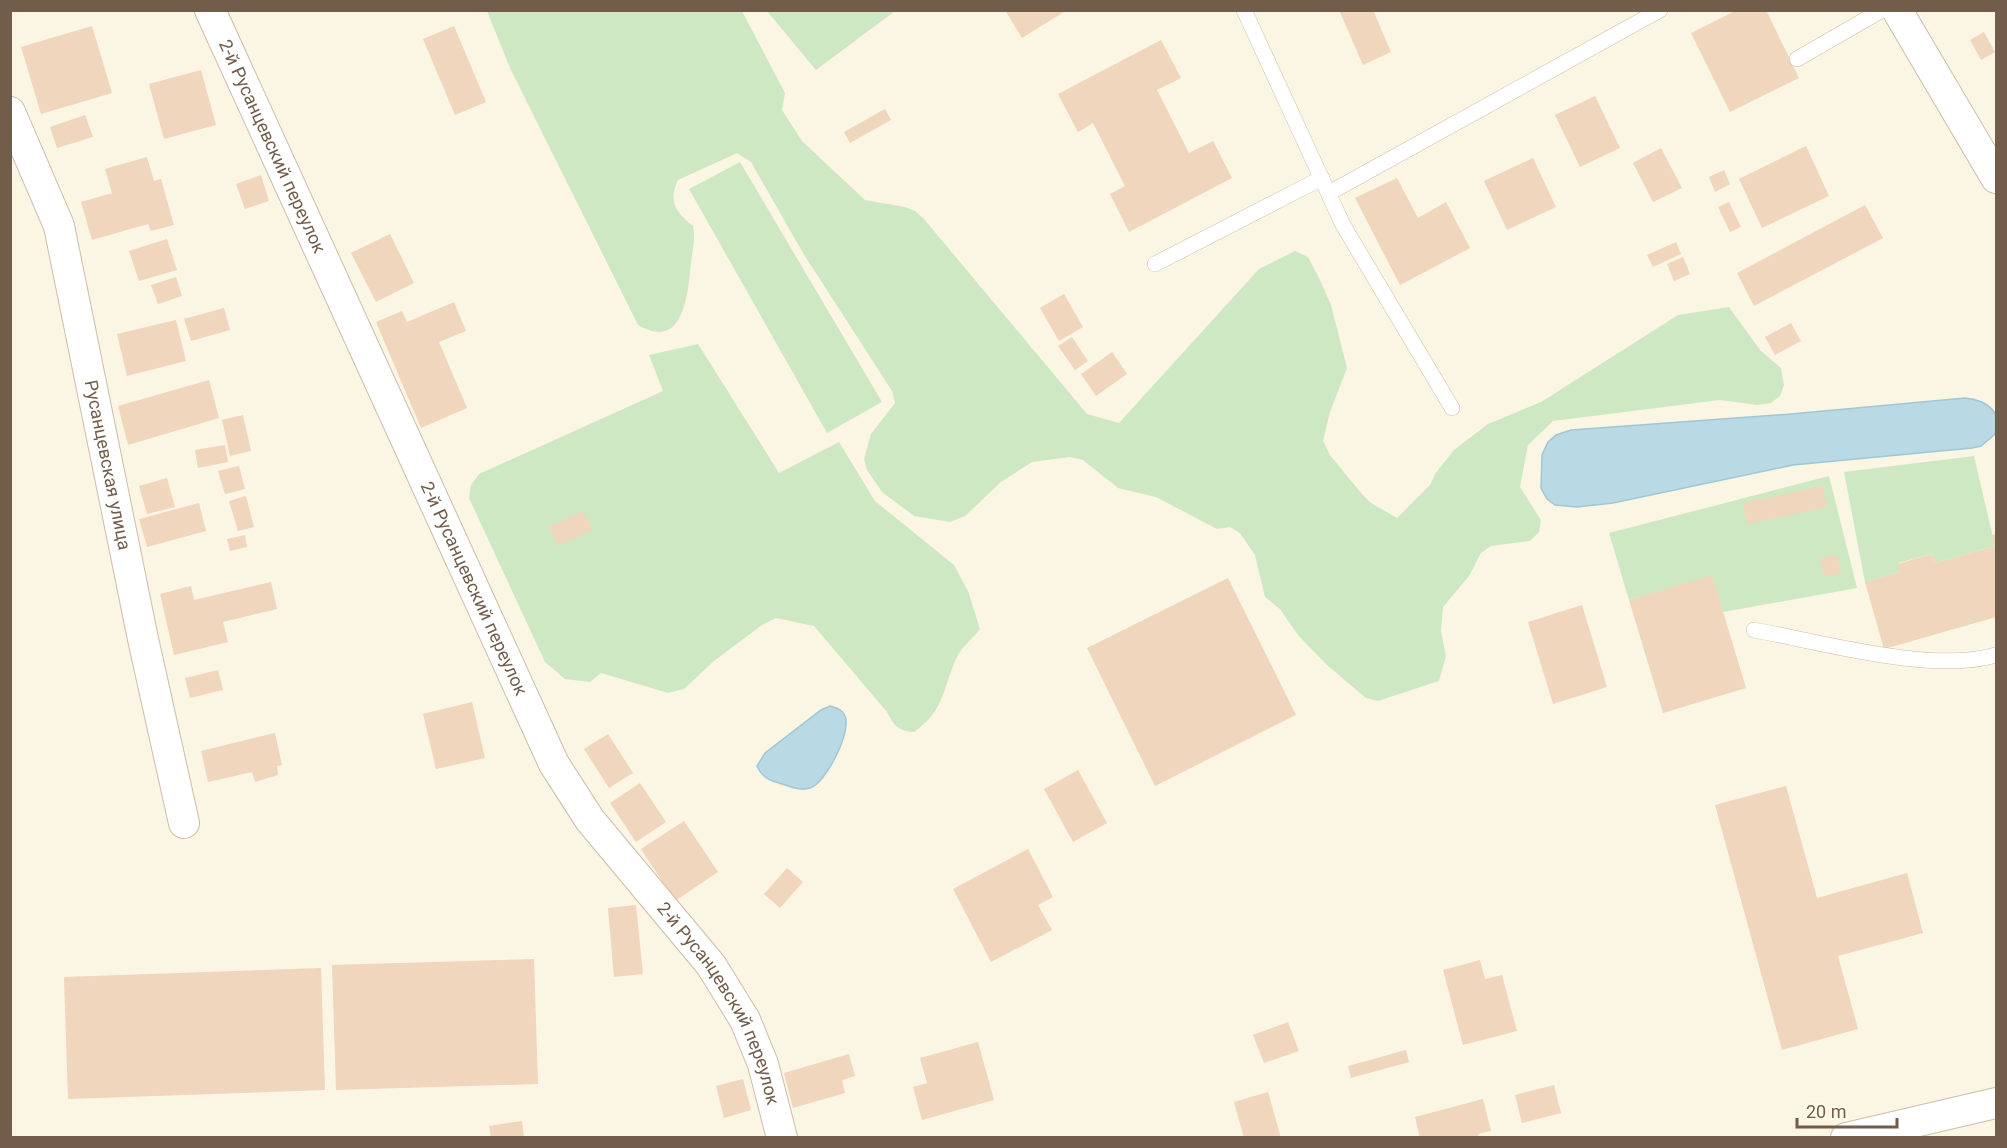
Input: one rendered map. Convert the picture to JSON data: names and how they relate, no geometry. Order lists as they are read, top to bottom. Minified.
{"streets":{"street":["2-й Русанцевский переулок","Русанцевская улица"]},"scale_bar":"20 m"}
